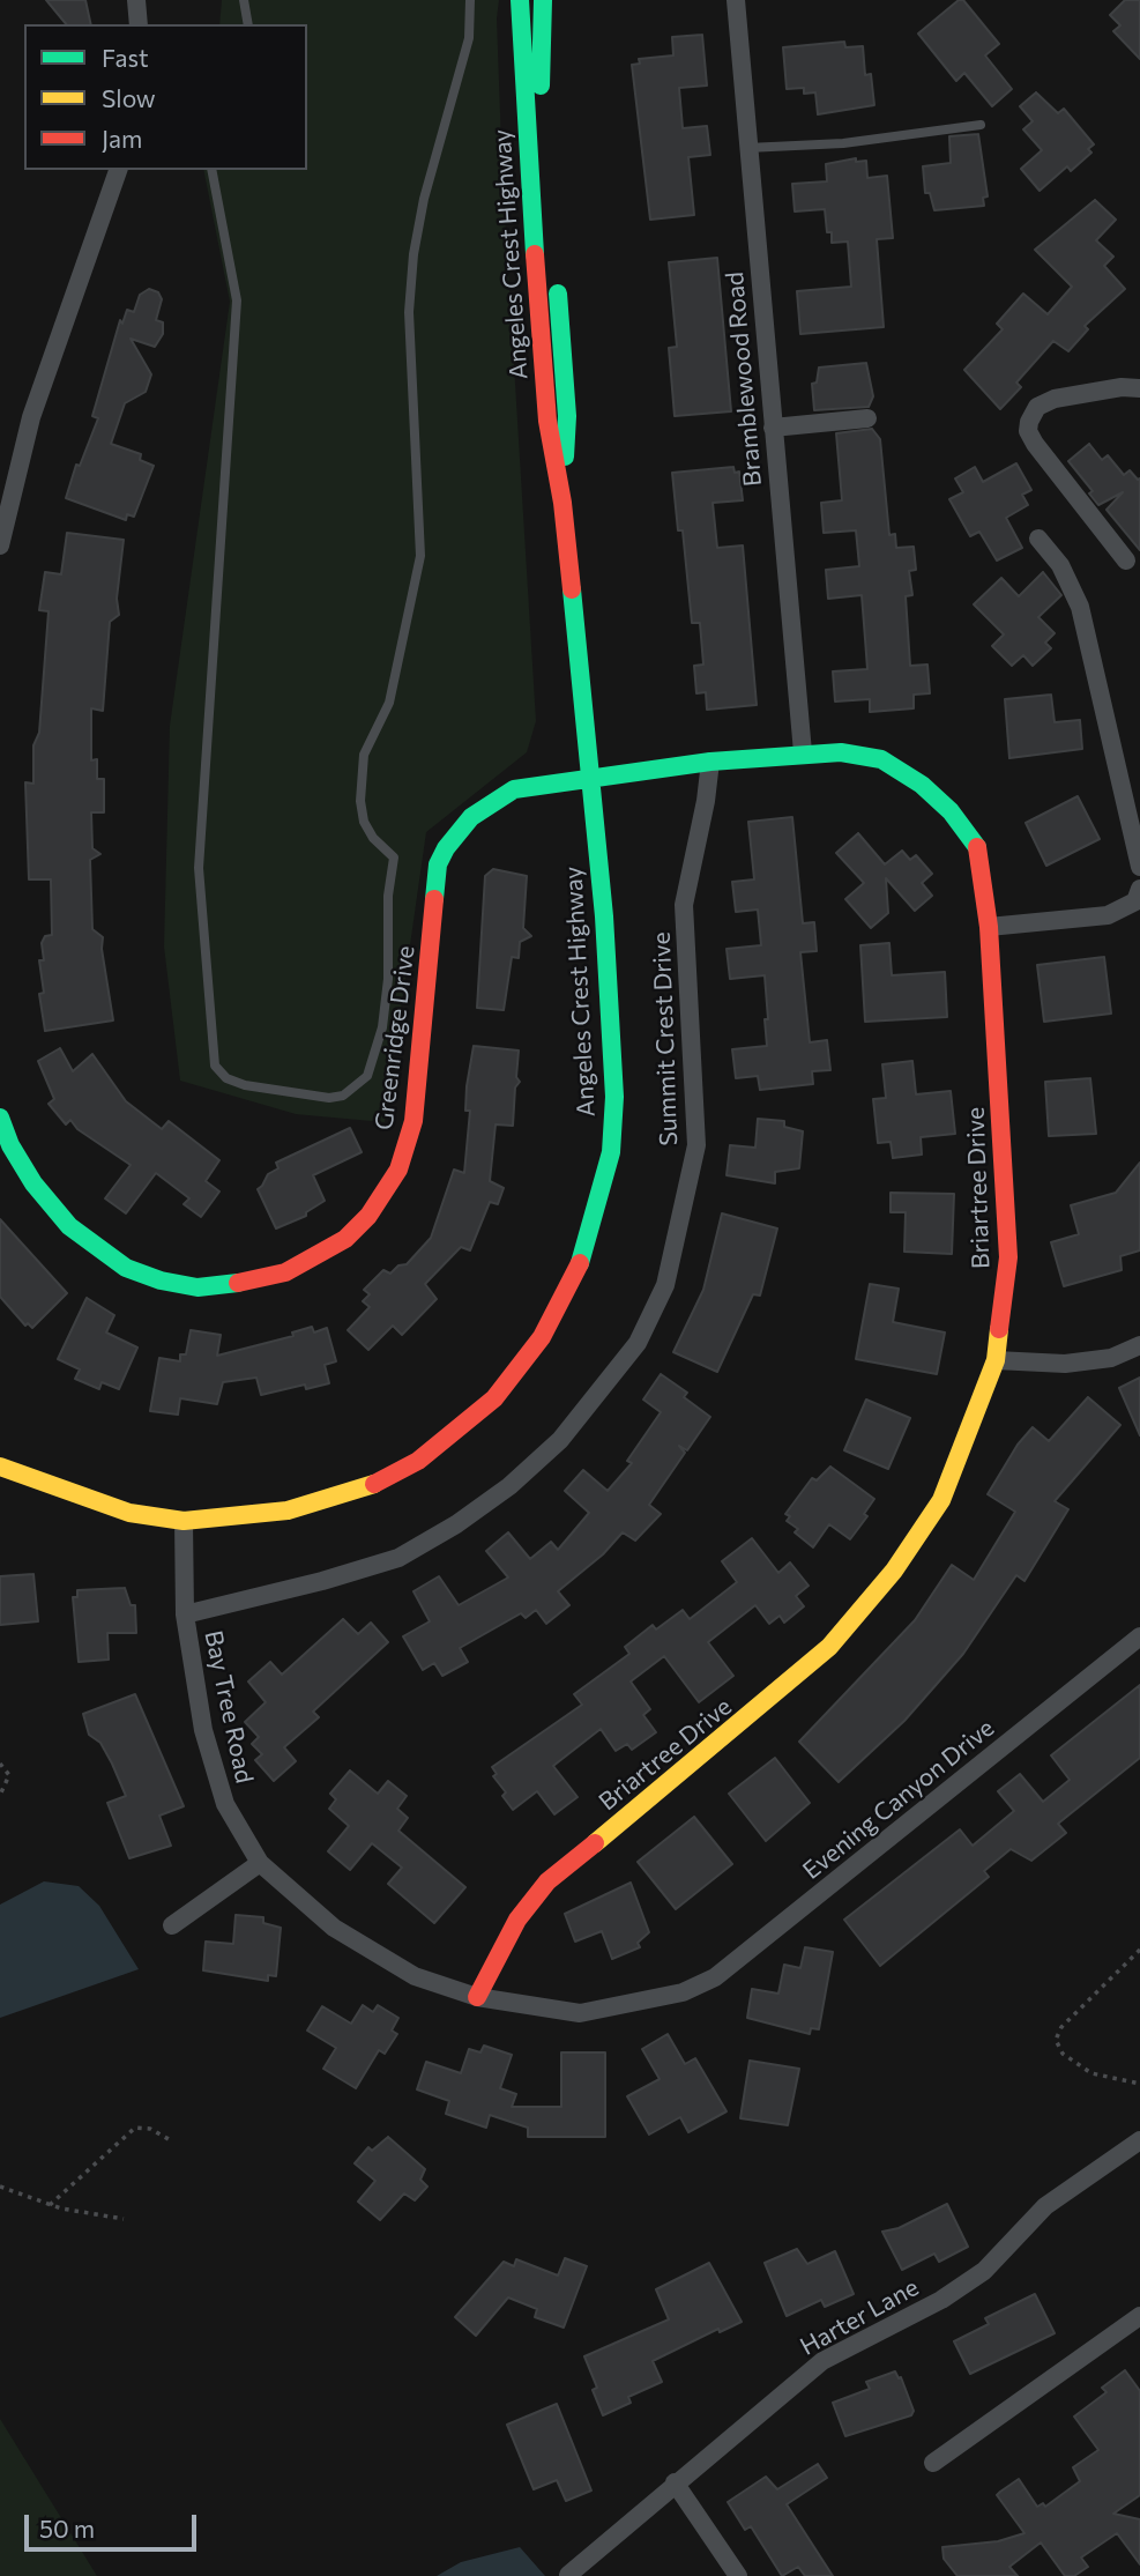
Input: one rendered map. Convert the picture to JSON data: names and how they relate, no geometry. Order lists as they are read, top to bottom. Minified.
{"streets":{"street":["Angeles Crest Highway","Bramblewood Road","Greenridge Drive","Summit Crest Drive","Briartree Drive","Bay Tree Road","Evening Canyon Drive","Harter Lane"]},"crossings":[["Angeles Crest Highway","Greenridge Drive"],["Angeles Crest Highway","Briartree Drive"],["Angeles Crest Highway","Bay Tree Road"],["Bramblewood Road","Briartree Drive"],["Greenridge Drive","Briartree Drive"],["Summit Crest Drive","Briartree Drive"],["Summit Crest Drive","Bay Tree Road"],["Briartree Drive","Bay Tree Road"],["Bay Tree Road","Evening Canyon Drive"]],"legend":["Fast","Slow","Jam"],"scale_bar":"50 m"}
